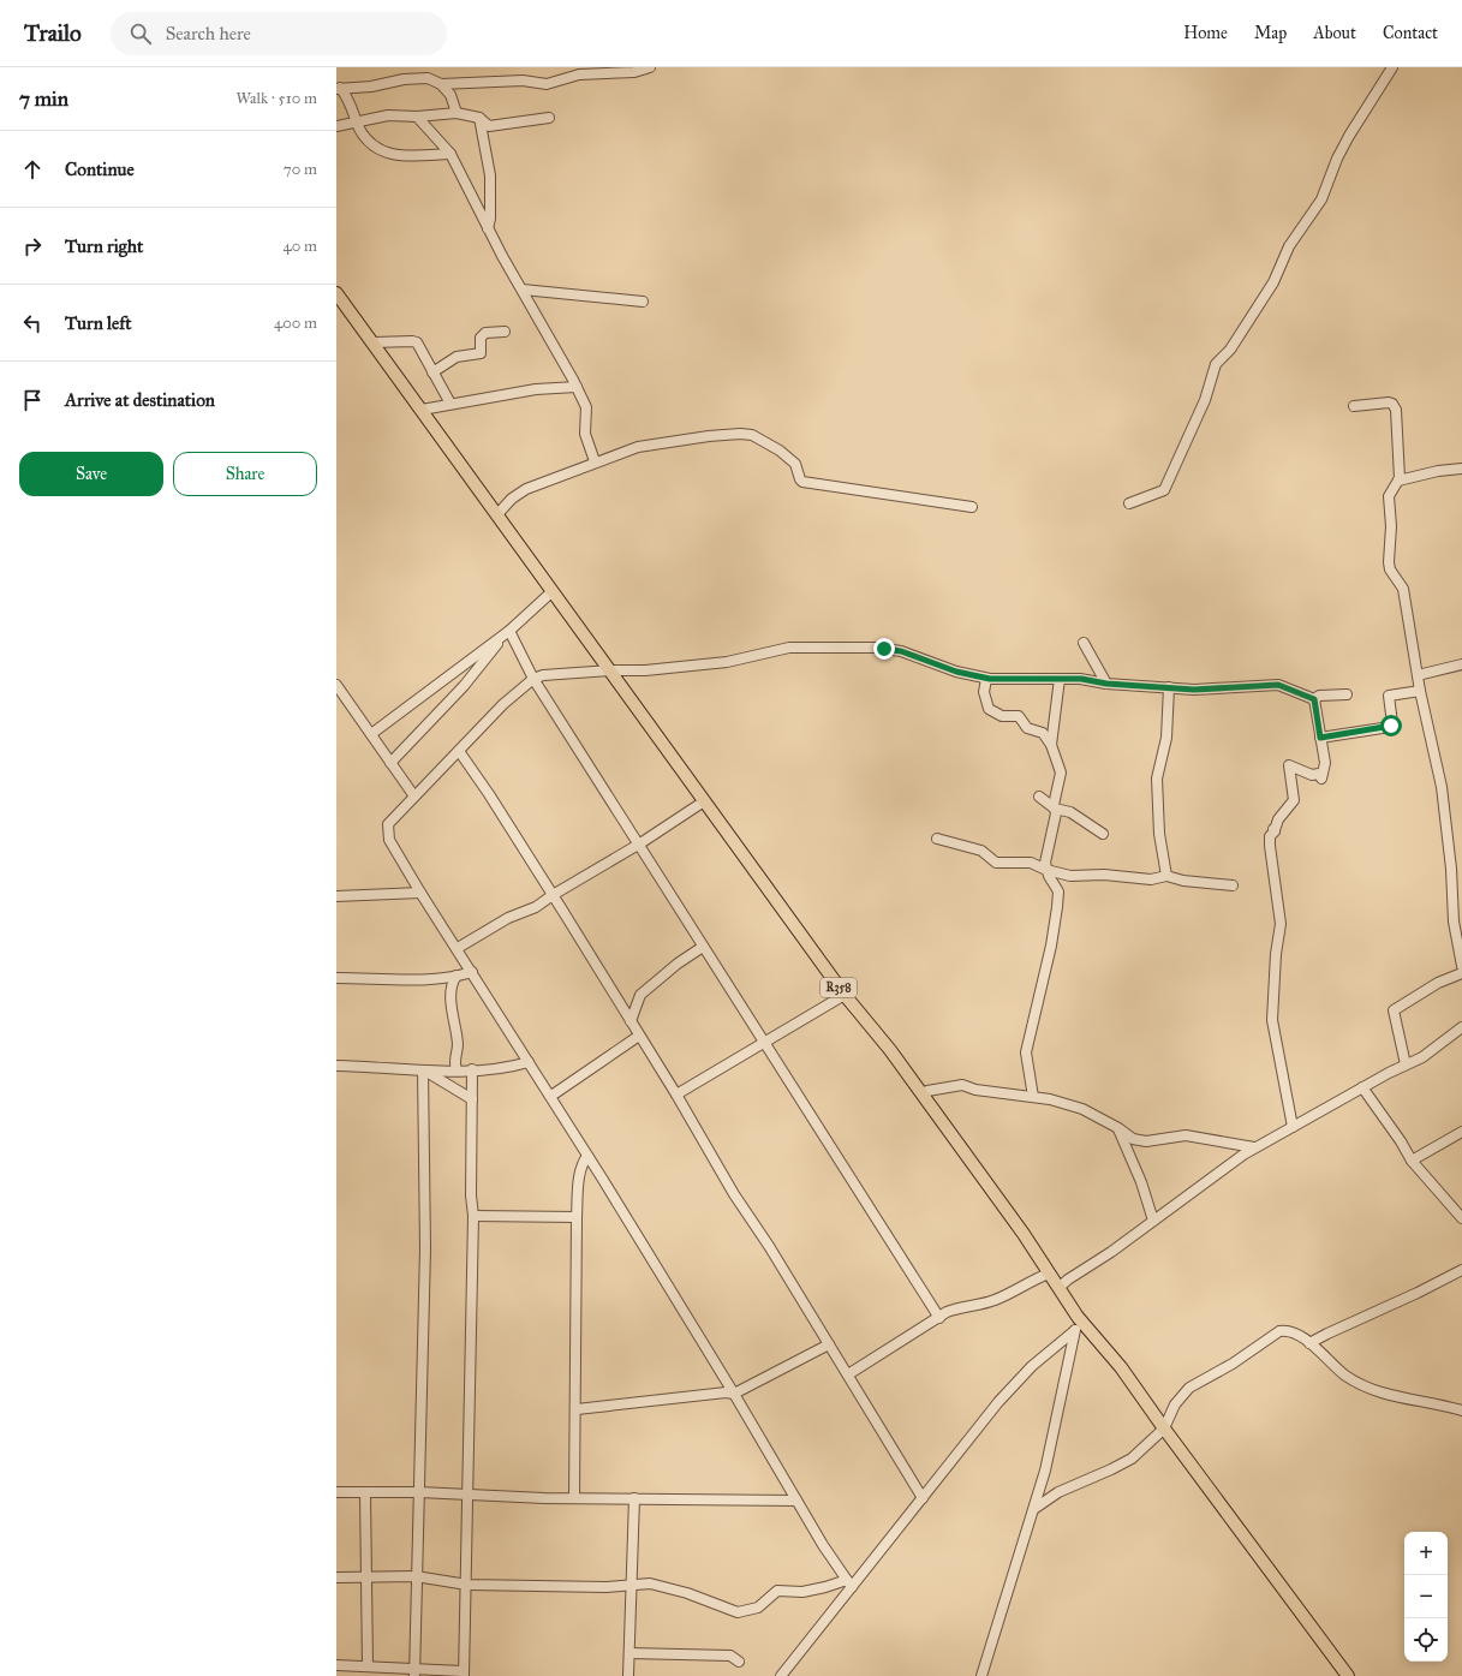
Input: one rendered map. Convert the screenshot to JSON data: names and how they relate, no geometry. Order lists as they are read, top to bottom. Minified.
{"streets":{"main road":["R358"]},"page":{"header":"Trailo","search":"Search here","nav":["Home","Map","About","Contact"],"heading":["7 min","Walk · 510 m"],"list":[["Continue","70 m"],["Turn right","40 m"],["Turn left","400 m"],"Arrive at destination"],"buttons":["Save","Share"],"map_buttons":["+","−"]}}
